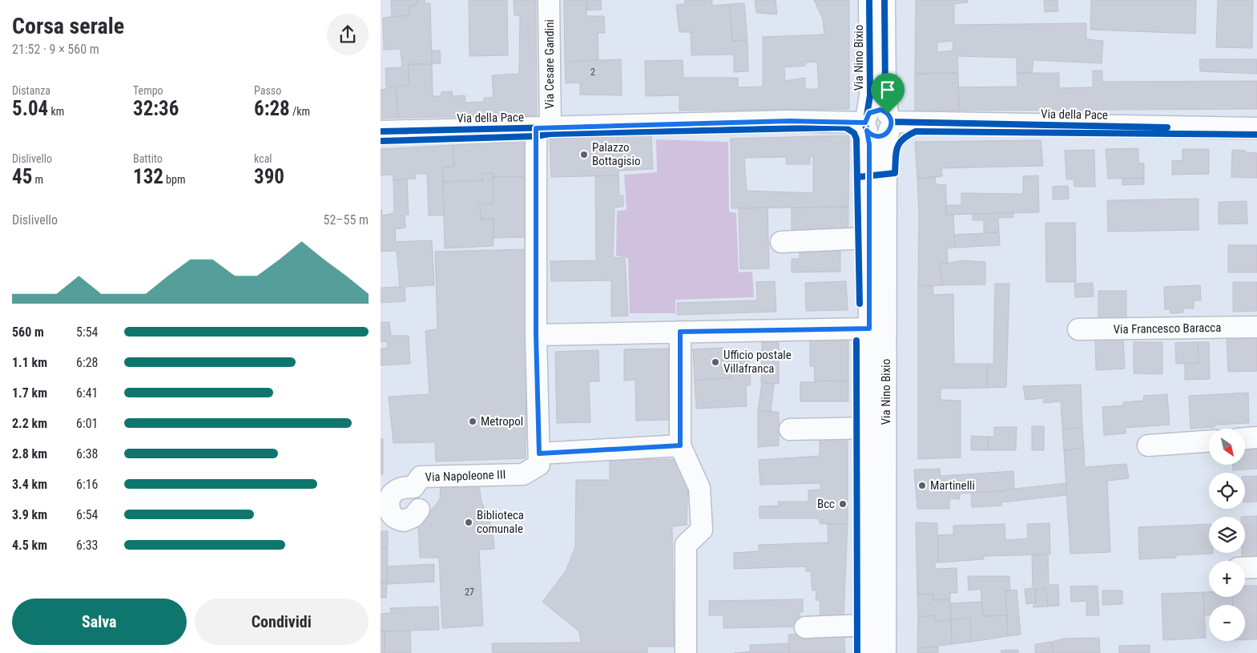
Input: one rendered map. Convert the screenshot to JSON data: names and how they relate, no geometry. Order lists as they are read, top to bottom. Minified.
{"streets":{"street":["Via Nino Bixio","Via Cesare Gandini","Via della Pace","Via Francesco Baracca","Via Napoleone III"]},"crossings":[["Via Nino Bixio","Via della Pace"],["Via Cesare Gandini","Via della Pace"],["Via Cesare Gandini","Via Napoleone III"],["Via della Pace","Via Napoleone III"]],"places":["Palazzo Bottagisio","Ufficio postale Villafranca","Metropol","Martinelli","Bcc","Biblioteca comunale"],"house_numbers":["2","27"],"north":"bottom right","page":{"heading":["Corsa serale","21:52 · 9 × 560 m"],"stats":[["Distanza","5.04 km"],["Tempo","32:36"],["Passo","6:28 /km"],["Dislivello","45 m"],["Battito","132 bpm"],["kcal","390"]],"chart":["Dislivello","52–55 m"],"list":[{"name":"560 m","note":"5:54"},{"name":"1.1 km","note":"6:28"},{"name":"1.7 km","note":"6:41"},{"name":"2.2 km","note":"6:01"},{"name":"2.8 km","note":"6:38"},{"name":"3.4 km","note":"6:16"},{"name":"3.9 km","note":"6:54"},{"name":"4.5 km","note":"6:33"}],"map_buttons":["+","−"],"buttons":["Salva","Condividi"]}}
